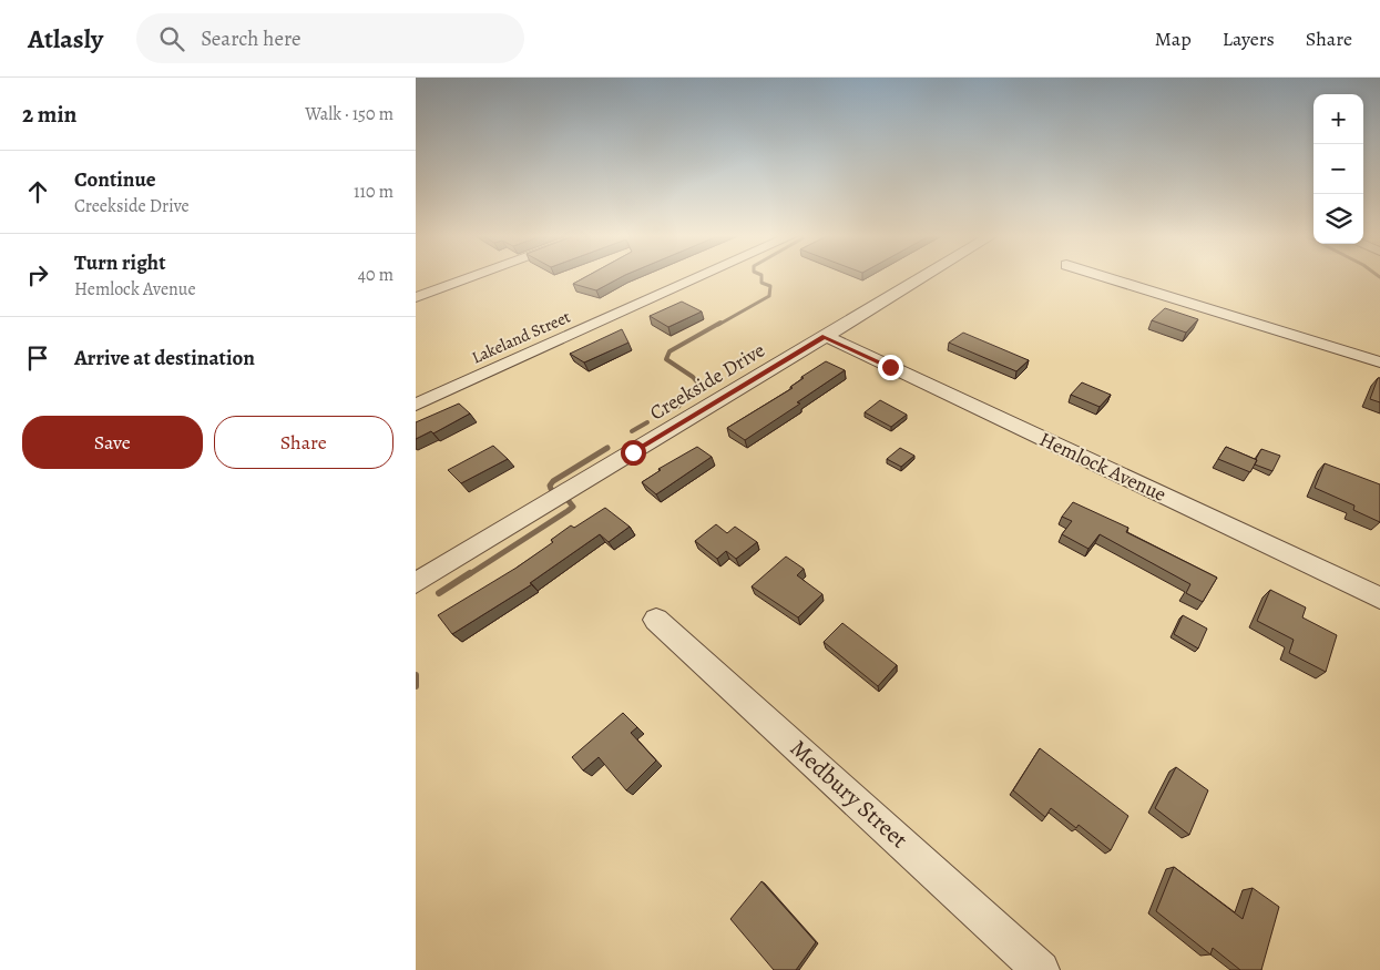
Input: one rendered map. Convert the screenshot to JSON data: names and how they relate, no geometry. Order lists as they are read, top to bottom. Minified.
{"streets":{"street":["Lakeland Street","Creekside Drive","Hemlock Avenue","Medbury Street"]},"crossings":[["Creekside Drive","Hemlock Avenue"]],"page":{"header":"Atlasly","search":"Search here","nav":["Map","Layers","Share"],"heading":["2 min","Walk · 150 m"],"map_buttons":["+","−"],"list":[["Continue","Creekside Drive","110 m"],["Turn right","Hemlock Avenue","40 m"],"Arrive at destination"],"buttons":["Save","Share"]}}
